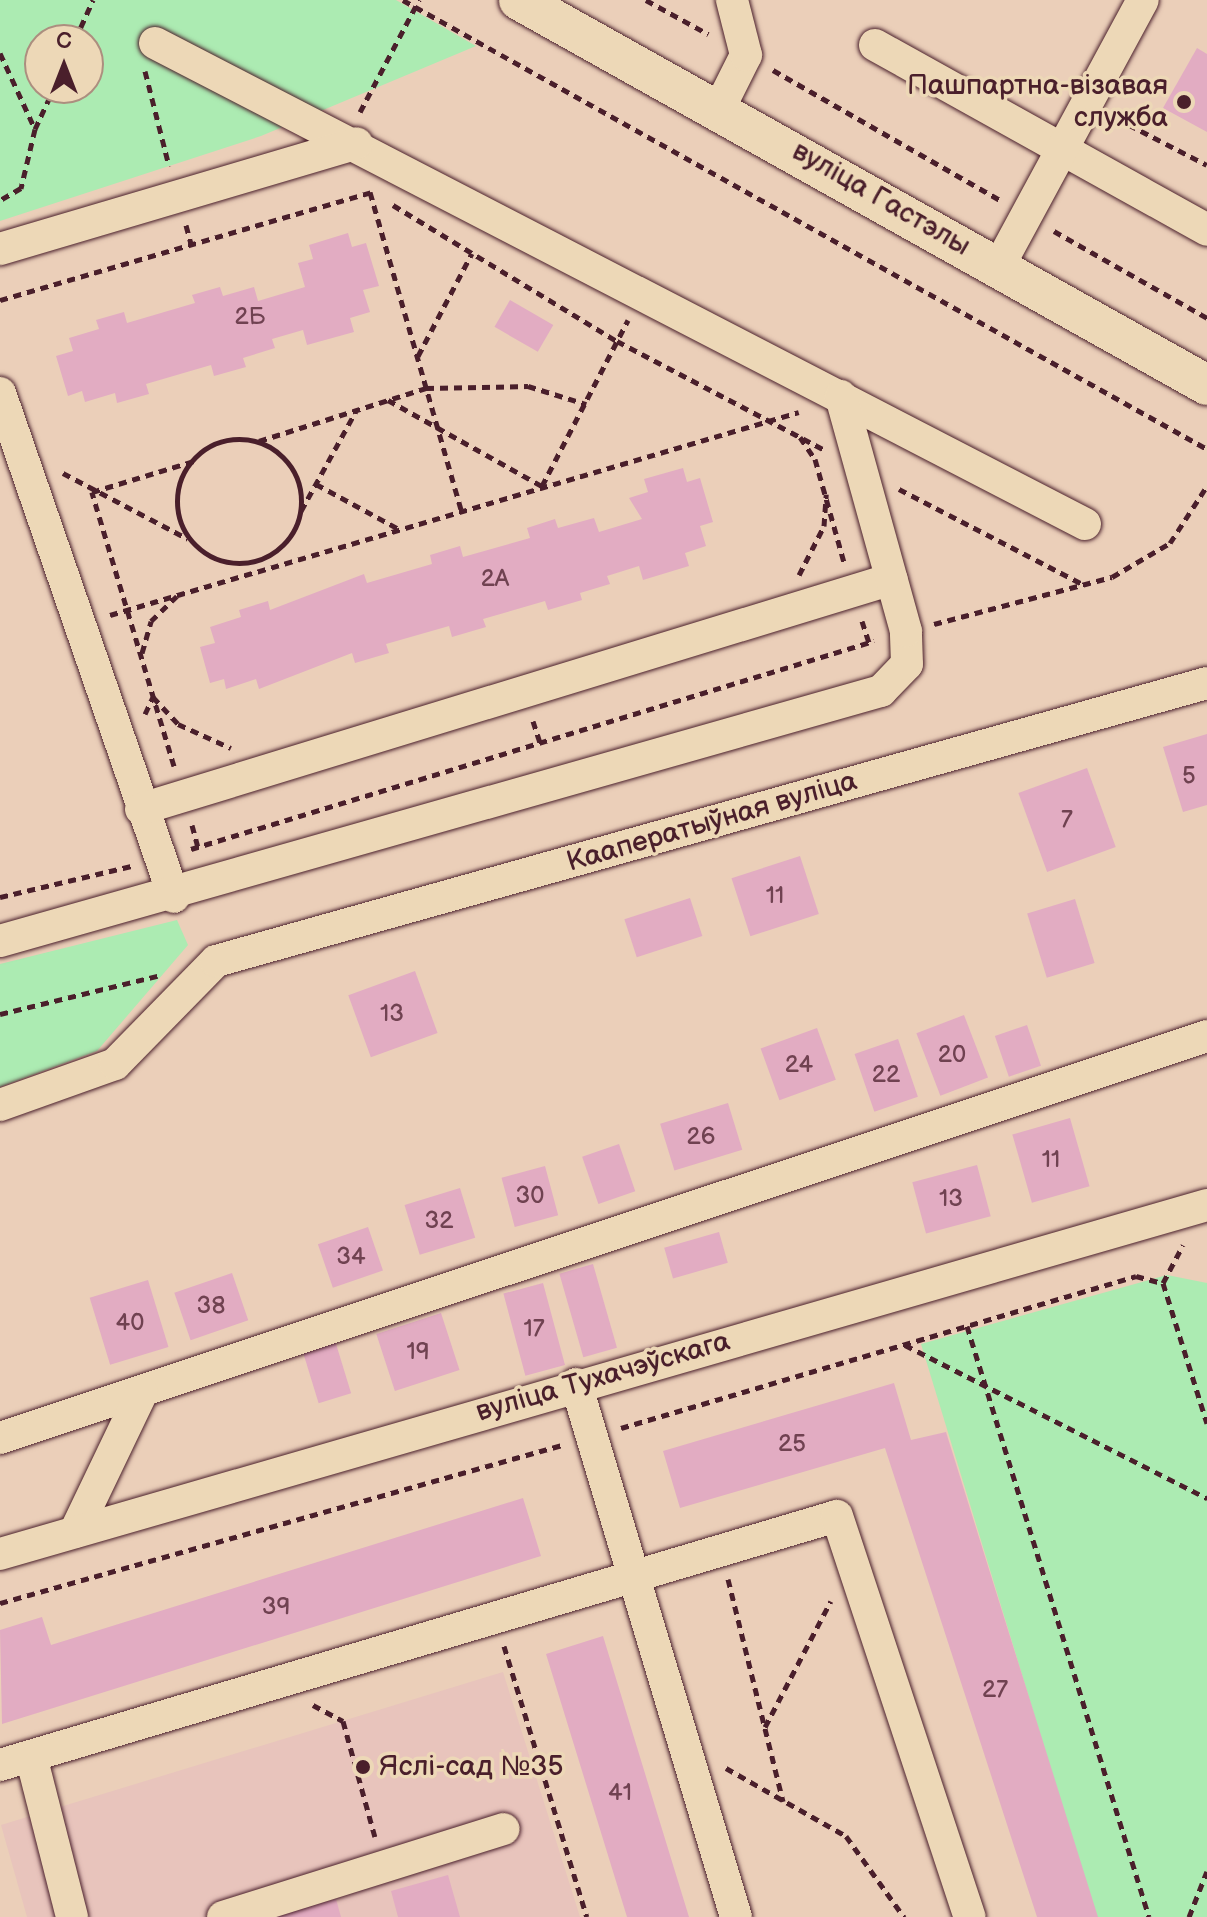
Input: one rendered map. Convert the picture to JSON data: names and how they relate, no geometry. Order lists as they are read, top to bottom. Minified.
{"streets":{"main road":["вуліца Гастэлы"],"street":["Кааператыўная вуліца","вуліца Тухачэўскага"]},"places":["Пашпартна-візавая служба","Яслі-сад №35"],"house_numbers":["2Б","2А","5","7","11","13","20","24","22","26","11","30","13","32","34","38","40","17","19","25","39","27","41"],"north":"top"}
